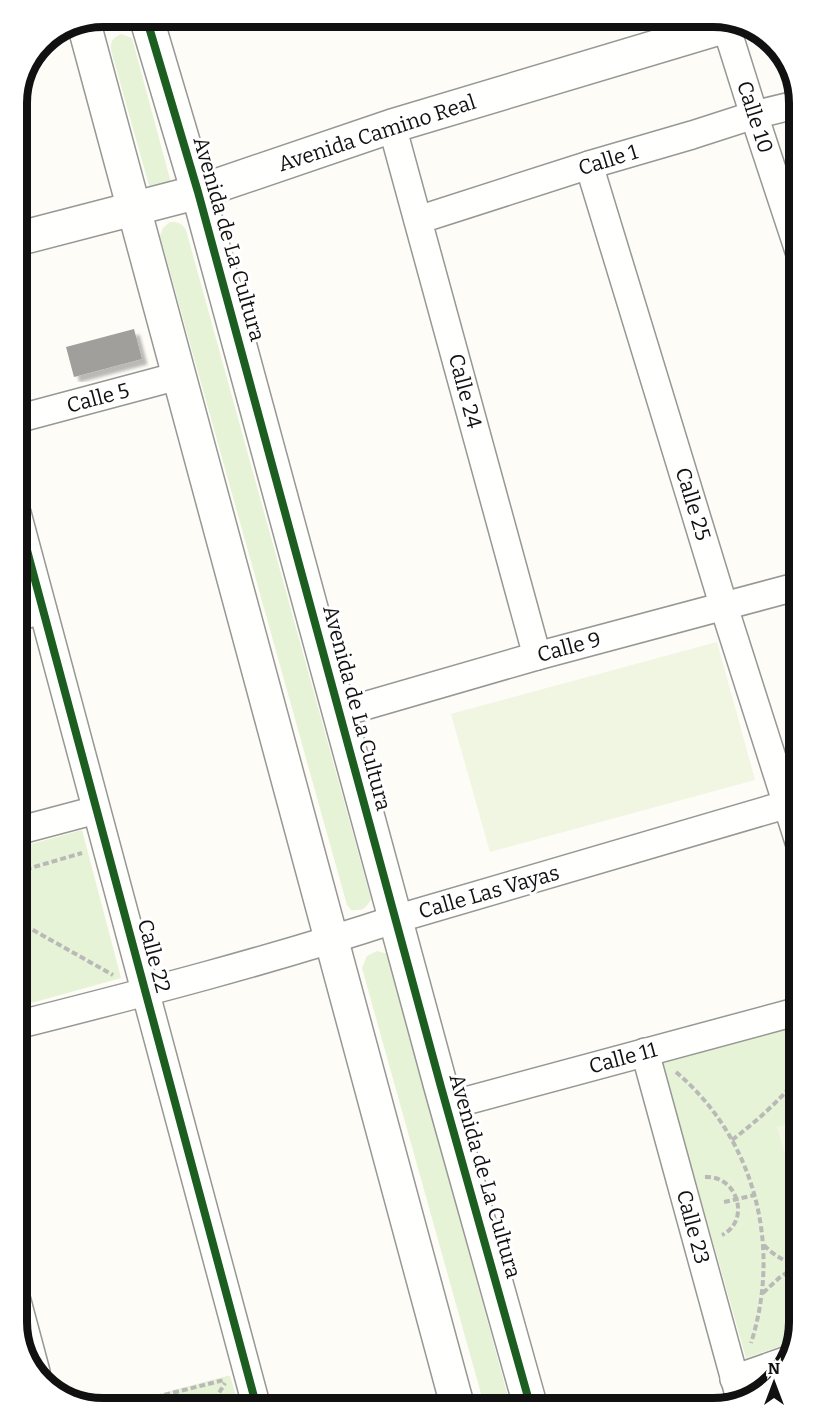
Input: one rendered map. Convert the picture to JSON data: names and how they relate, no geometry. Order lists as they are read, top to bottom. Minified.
{"streets":{"street":["Calle 10","Avenida Camino Real","Calle 1","Avenida de La Cultura","Calle 24","Calle 5","Calle 25","Calle 9","Calle Las Vayas","Calle 22","Calle 11","Calle 23"]},"crossings":[["Calle 10","Calle 1"],["Avenida Camino Real","Avenida de La Cultura"],["Avenida Camino Real","Calle 24"],["Calle 1","Calle 24"],["Calle 1","Calle 25"],["Avenida de La Cultura","Calle 9"],["Avenida de La Cultura","Calle Las Vayas"],["Avenida de La Cultura","Calle 11"],["Calle 24","Calle 9"],["Calle 25","Calle 9"],["Calle 25","Calle Las Vayas"],["Calle Las Vayas","Calle 22"],["Calle 11","Calle 23"]],"north":"top"}
